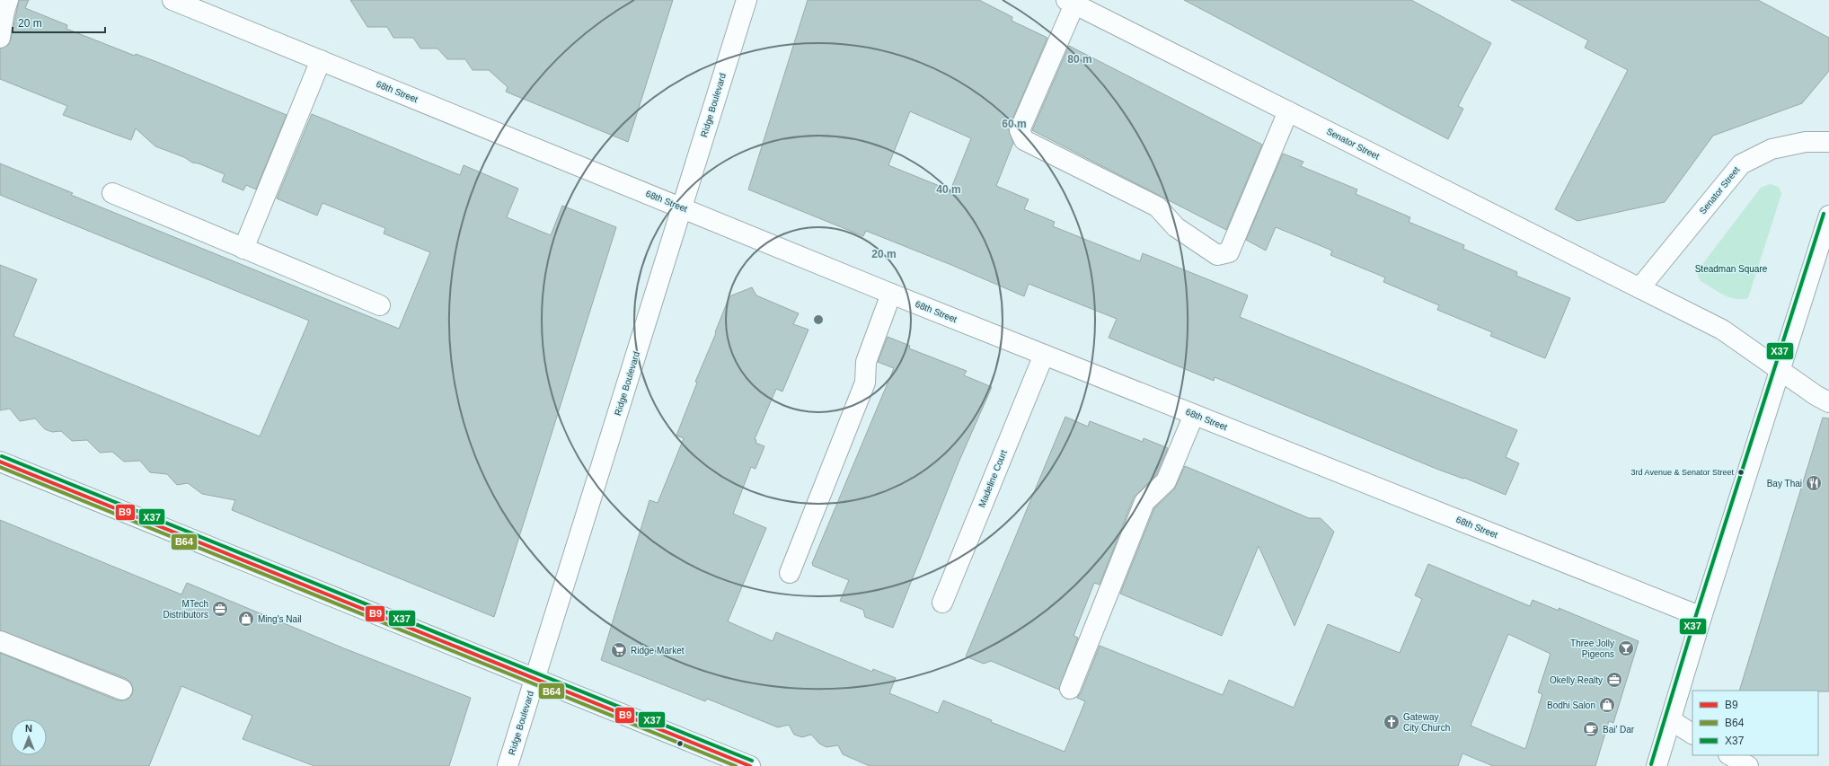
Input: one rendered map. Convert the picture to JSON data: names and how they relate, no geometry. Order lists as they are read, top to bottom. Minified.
{"streets":{"street":["68th Street","Ridge Boulevard","Senator Street","Madeline Court"]},"crossings":[["68th Street","Ridge Boulevard"],["68th Street","Madeline Court"]],"parks":["Steadman Square"],"places":{"other":["3rd Avenue & Senator Street"],"restaurant":["Bay Thai"],"office":["MTech Distributors","Okelly Realty"],"shop":["Ming's Nail","Bodhi Salon"],"bar":["Three Jolly Pigeons"],"supermarket":["Ridge Market"],"church":["Gateway City Church"],"cafe":["Bai’ Dar"]},"lines":["transit line X37","transit line B9","transit line B64"],"legend":["B9","B64","X37"],"scale_bar":"20 m","north":"top","rings":["80 m","60 m","40 m","20 m"]}
